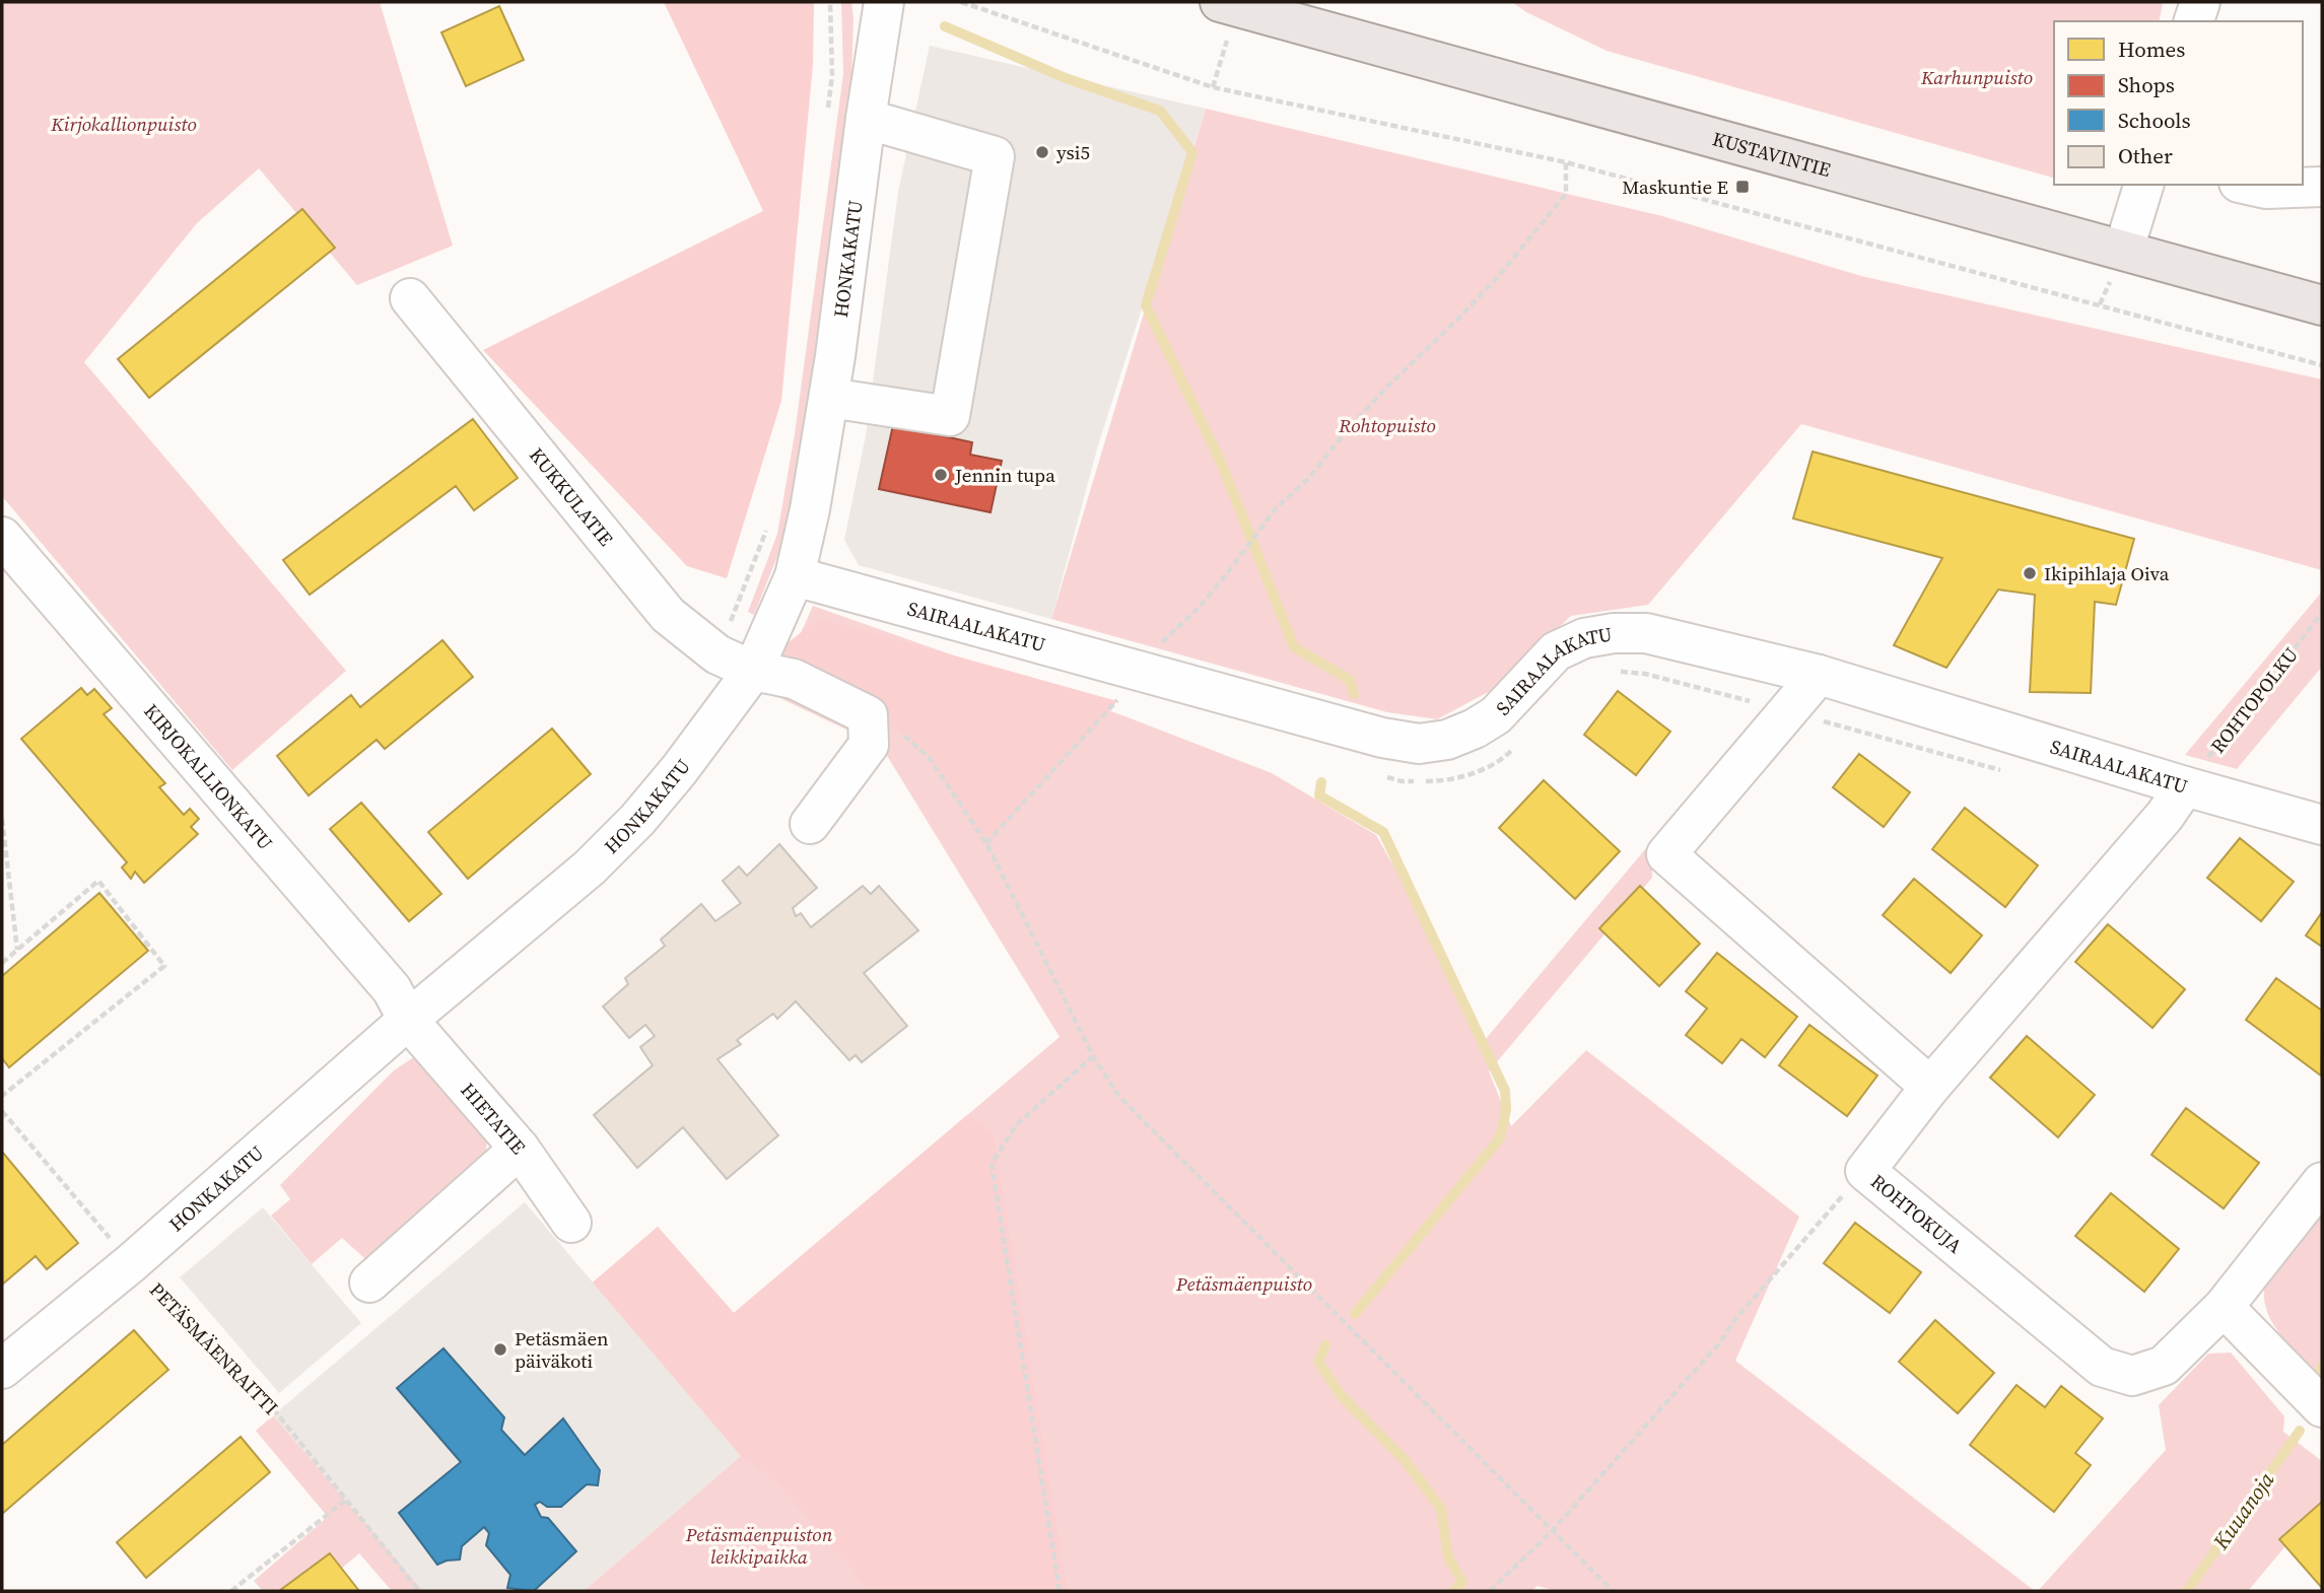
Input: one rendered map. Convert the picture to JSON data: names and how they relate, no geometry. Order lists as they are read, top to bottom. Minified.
{"streets":{"main road":["KUSTAVINTIE"],"street":["HONKAKATU","KUKKULATIE","SAIRAALAKATU","KIRJOKALLIONKATU","HIETATIE","ROHTOKUJA"],"path":["ROHTOPOLKU","PETÄSMÄENRAITTI"]},"crossings":[["HONKAKATU","KUKKULATIE"],["HONKAKATU","SAIRAALAKATU"],["HONKAKATU","KIRJOKALLIONKATU"],["HONKAKATU","HIETATIE"],["HONKAKATU","PETÄSMÄENRAITTI"],["SAIRAALAKATU","ROHTOPOLKU"],["SAIRAALAKATU","ROHTOKUJA"],["ROHTOPOLKU","ROHTOKUJA"],["KIRJOKALLIONKATU","HIETATIE"]],"water":["Kuuanoja"],"parks":["Karhunpuisto","Kirjokallionpuisto","Rohtopuisto","Petäsmäenpuisto","Petäsmäenpuiston leikkipaikka"],"places":{"other":["ysi5","Jennin tupa","Ikipihlaja Oiva","Petäsmäen päiväkoti"],"transit":["Maskuntie E"]},"legend":["Homes","Shops","Schools","Other"]}
